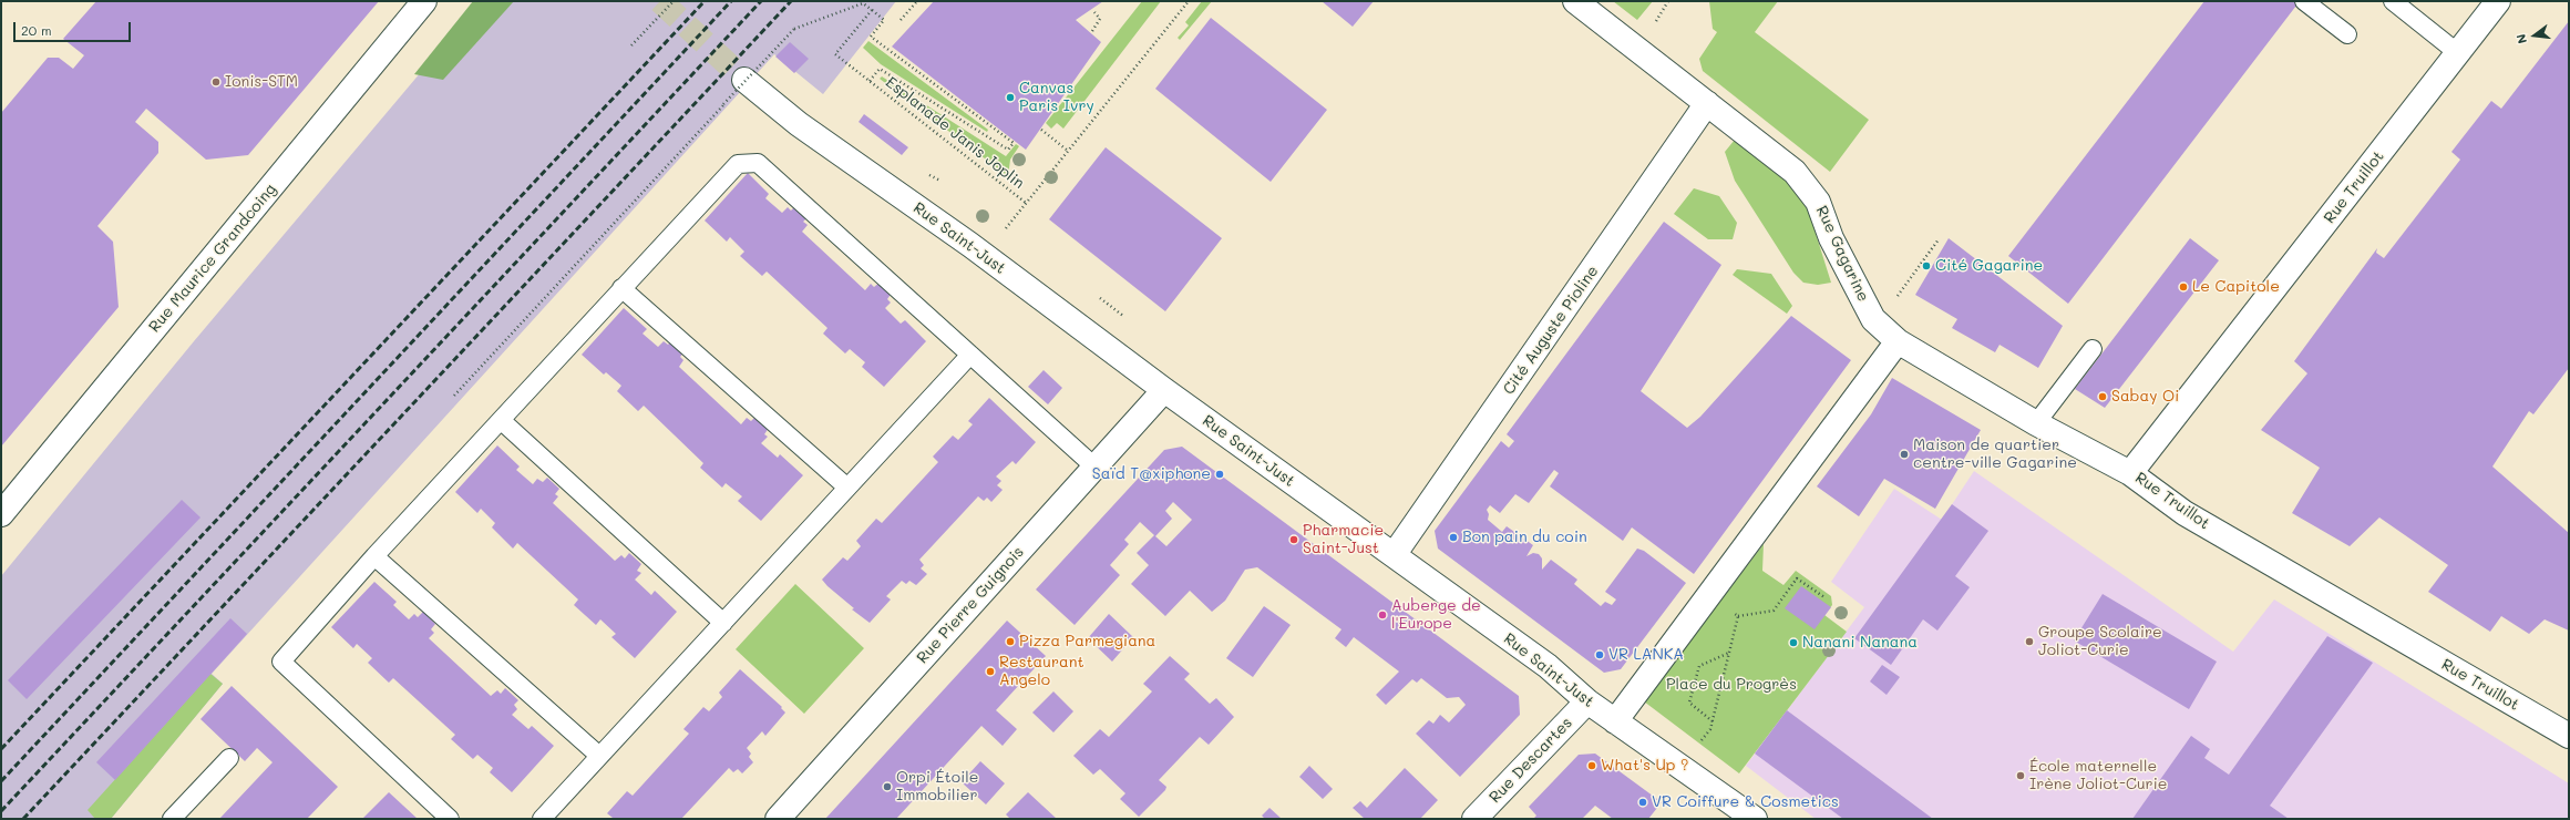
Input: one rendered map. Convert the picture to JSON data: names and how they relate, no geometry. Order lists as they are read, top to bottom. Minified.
{"streets":{"street":["Rue Truillot","Rue Saint-Just","Rue Gagarine","Rue Maurice Grandcoing","Cité Auguste Pioline","Rue Pierre Guignois","Rue Descartes"],"path":["Esplanade Janis Joplin"]},"crossings":[["Rue Truillot","Rue Gagarine"],["Rue Saint-Just","Cité Auguste Pioline"],["Rue Saint-Just","Rue Pierre Guignois"],["Rue Saint-Just","Rue Descartes"],["Rue Gagarine","Cité Auguste Pioline"]],"parks":["Place du Progrès"],"places":["Ionis-STM","Canvas Paris Ivry","Cité Gagarine","Le Capitole","Sabay Oi","Maison de quartier centre-ville Gagarine","Saïd T@xiphone","Bon pain du coin","Pharmacie Saint-Just","Auberge de l'Europe","Pizza Parmegiana","Groupe Scolaire Joliot-Curie","Nanani Nanana","VR LANKA","Restaurant Angelo","What's Up ?","École maternelle Irène Joliot-Curie","Orpi Étoile Immobilier","VR Coiffure & Cosmetics"],"scale_bar":"20 m","north":"left"}
